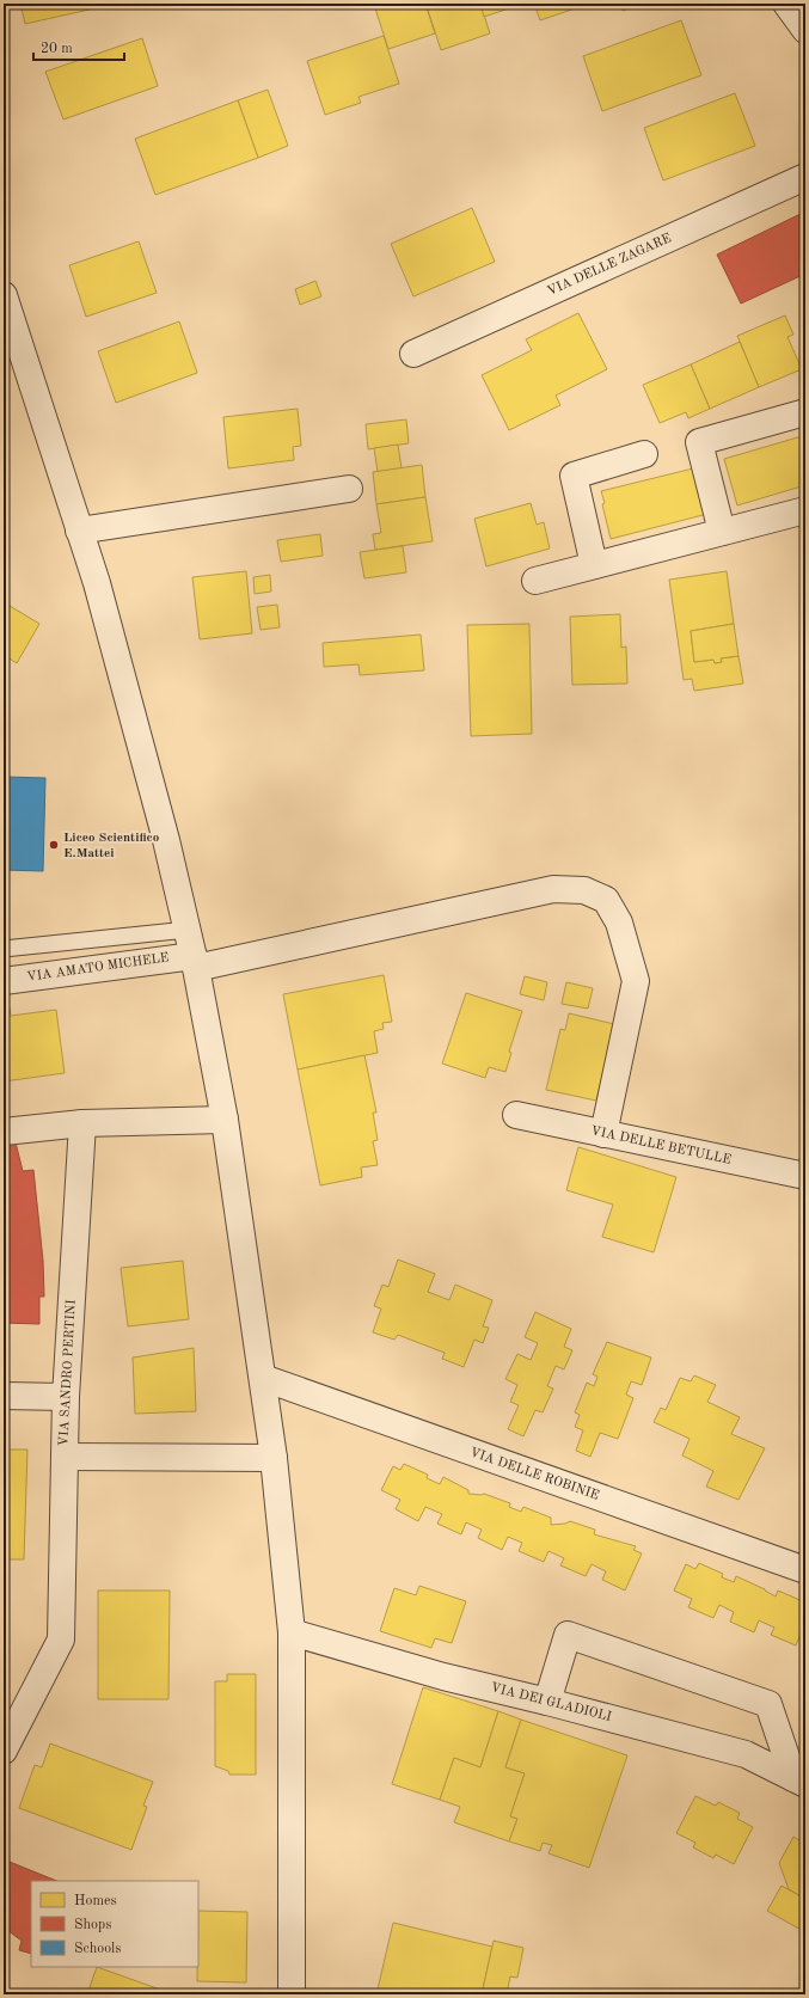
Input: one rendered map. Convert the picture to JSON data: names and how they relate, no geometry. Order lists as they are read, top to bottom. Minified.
{"streets":{"street":["VIA DELLE ZAGARE","VIA AMATO MICHELE","VIA DELLE BETULLE","VIA SANDRO PERTINI","VIA DELLE ROBINIE","VIA DEI GLADIOLI"]},"crossings":[["VIA AMATO MICHELE","VIA DELLE BETULLE"]],"places":["Liceo Scientifico E.Mattei"],"legend":["Homes","Shops","Schools"],"scale_bar":"20 m"}
